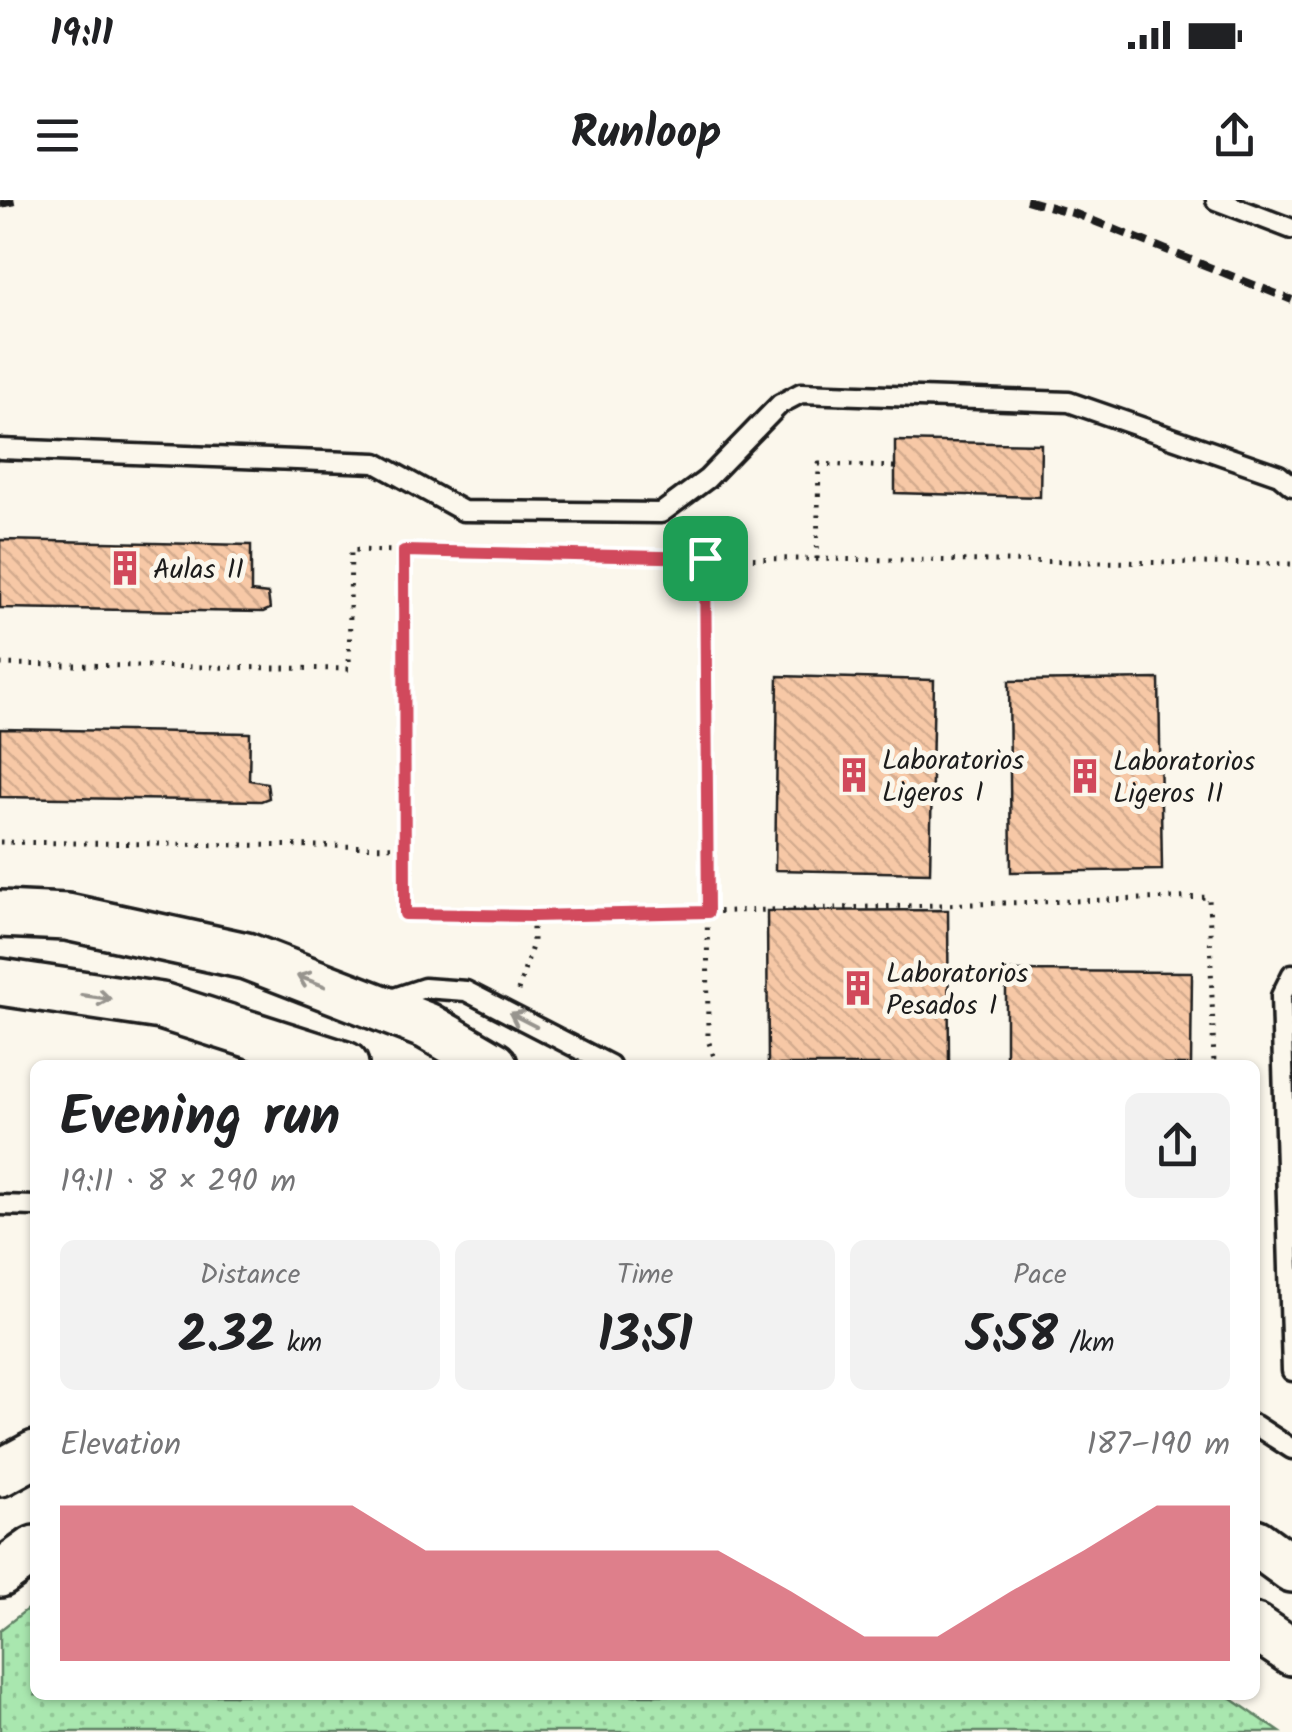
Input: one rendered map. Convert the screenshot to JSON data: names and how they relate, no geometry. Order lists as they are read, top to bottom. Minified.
{"places":{"building":["Aulas II","Laboratorios Ligeros I","Laboratorios Ligeros II","Laboratorios Pesados I"]},"page":{"status":"19:11","header":"Runloop","heading":["Evening run","19:11 · 8 × 290 m"],"stats":[["Distance","2.32 km"],["Time","13:51"],["Pace","5:58 /km"]],"chart":["Elevation","187–190 m"]}}
